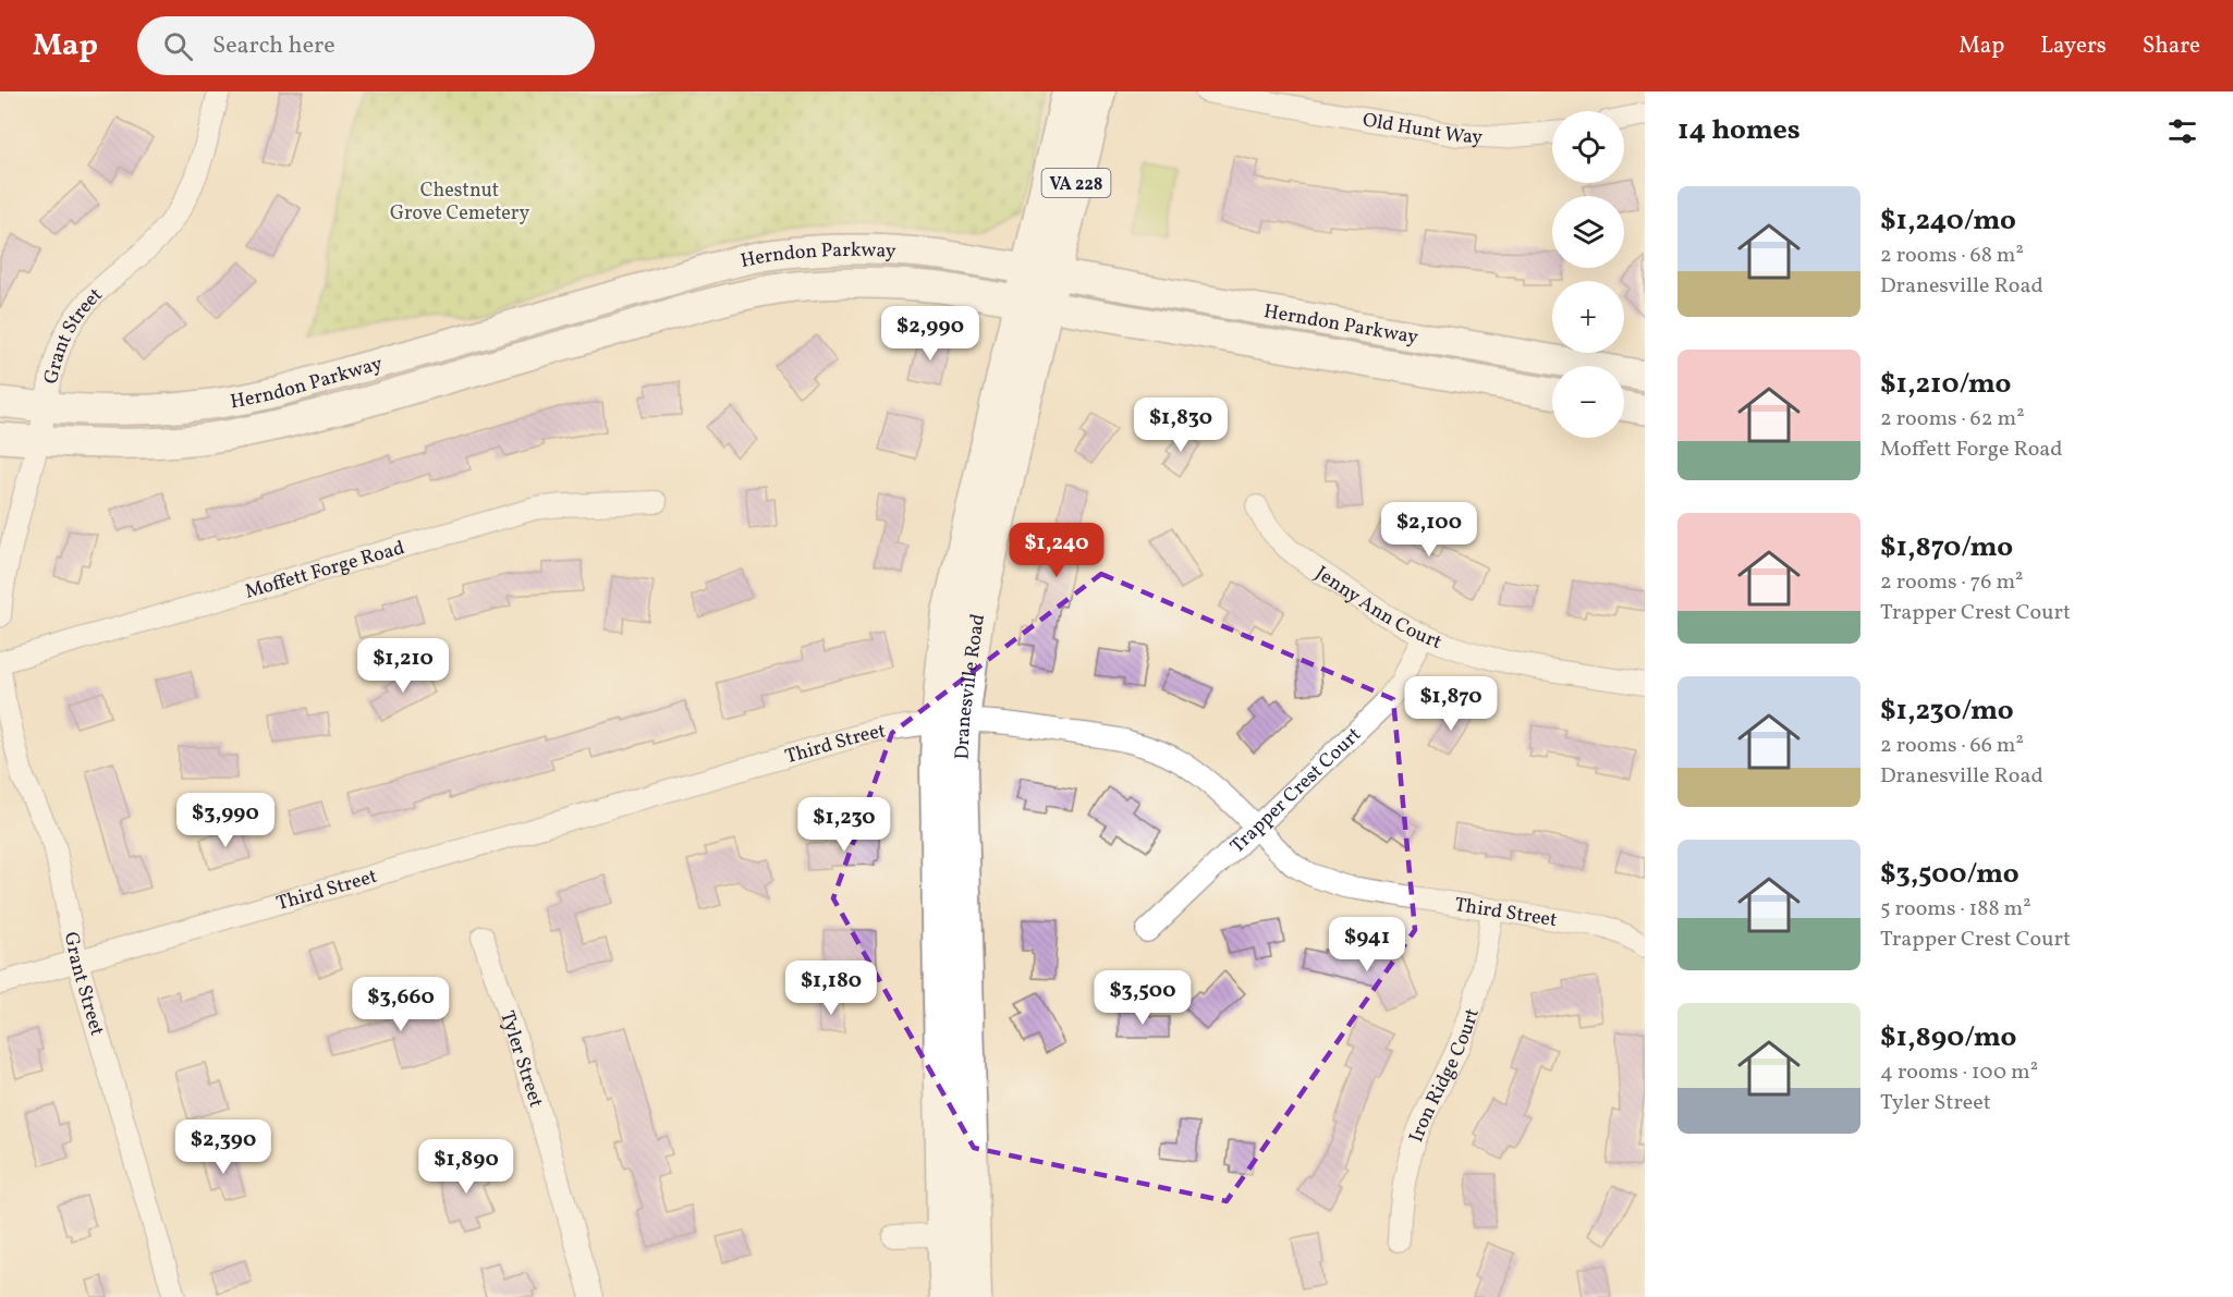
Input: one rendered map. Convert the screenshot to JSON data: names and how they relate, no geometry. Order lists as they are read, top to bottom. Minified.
{"streets":{"main road":["VA 228","Herndon Parkway","Dranesville Road"],"street":["Old Hunt Way","Grant Street","Moffett Forge Road","Jenny Ann Court","Third Street","Trapper Crest Court","Tyler Street","Iron Ridge Court"]},"crossings":[["Herndon Parkway","Grant Street"],["Herndon Parkway","Dranesville Road"],["Grant Street","Third Street"],["Jenny Ann Court","Trapper Crest Court"],["Dranesville Road","Third Street"],["Third Street","Trapper Crest Court"],["Third Street","Iron Ridge Court"]],"parks":["Chestnut Grove Cemetery"],"page":{"header":"Map","search":"Search here","nav":["Map","Layers","Share"],"heading":"14 homes","map_buttons":["+","−"],"list":[{"name":"$1,240/mo","note":"2 rooms · 68 m² · Dranesville Road"},{"name":"$1,210/mo","note":"2 rooms · 62 m² · Moffett Forge Road"},{"name":"$1,870/mo","note":"2 rooms · 76 m² · Trapper Crest Court"},{"name":"$1,230/mo","note":"2 rooms · 66 m² · Dranesville Road"},{"name":"$3,500/mo","note":"5 rooms · 188 m² · Trapper Crest Court"},{"name":"$1,890/mo","note":"4 rooms · 100 m² · Tyler Street"}],"price":["$2,990","$1,830","$2,100","$1,240","$1,210","$1,870","$3,990","$1,230","$941","$1,180","$3,500","$3,660","$2,390","$1,890"]}}
